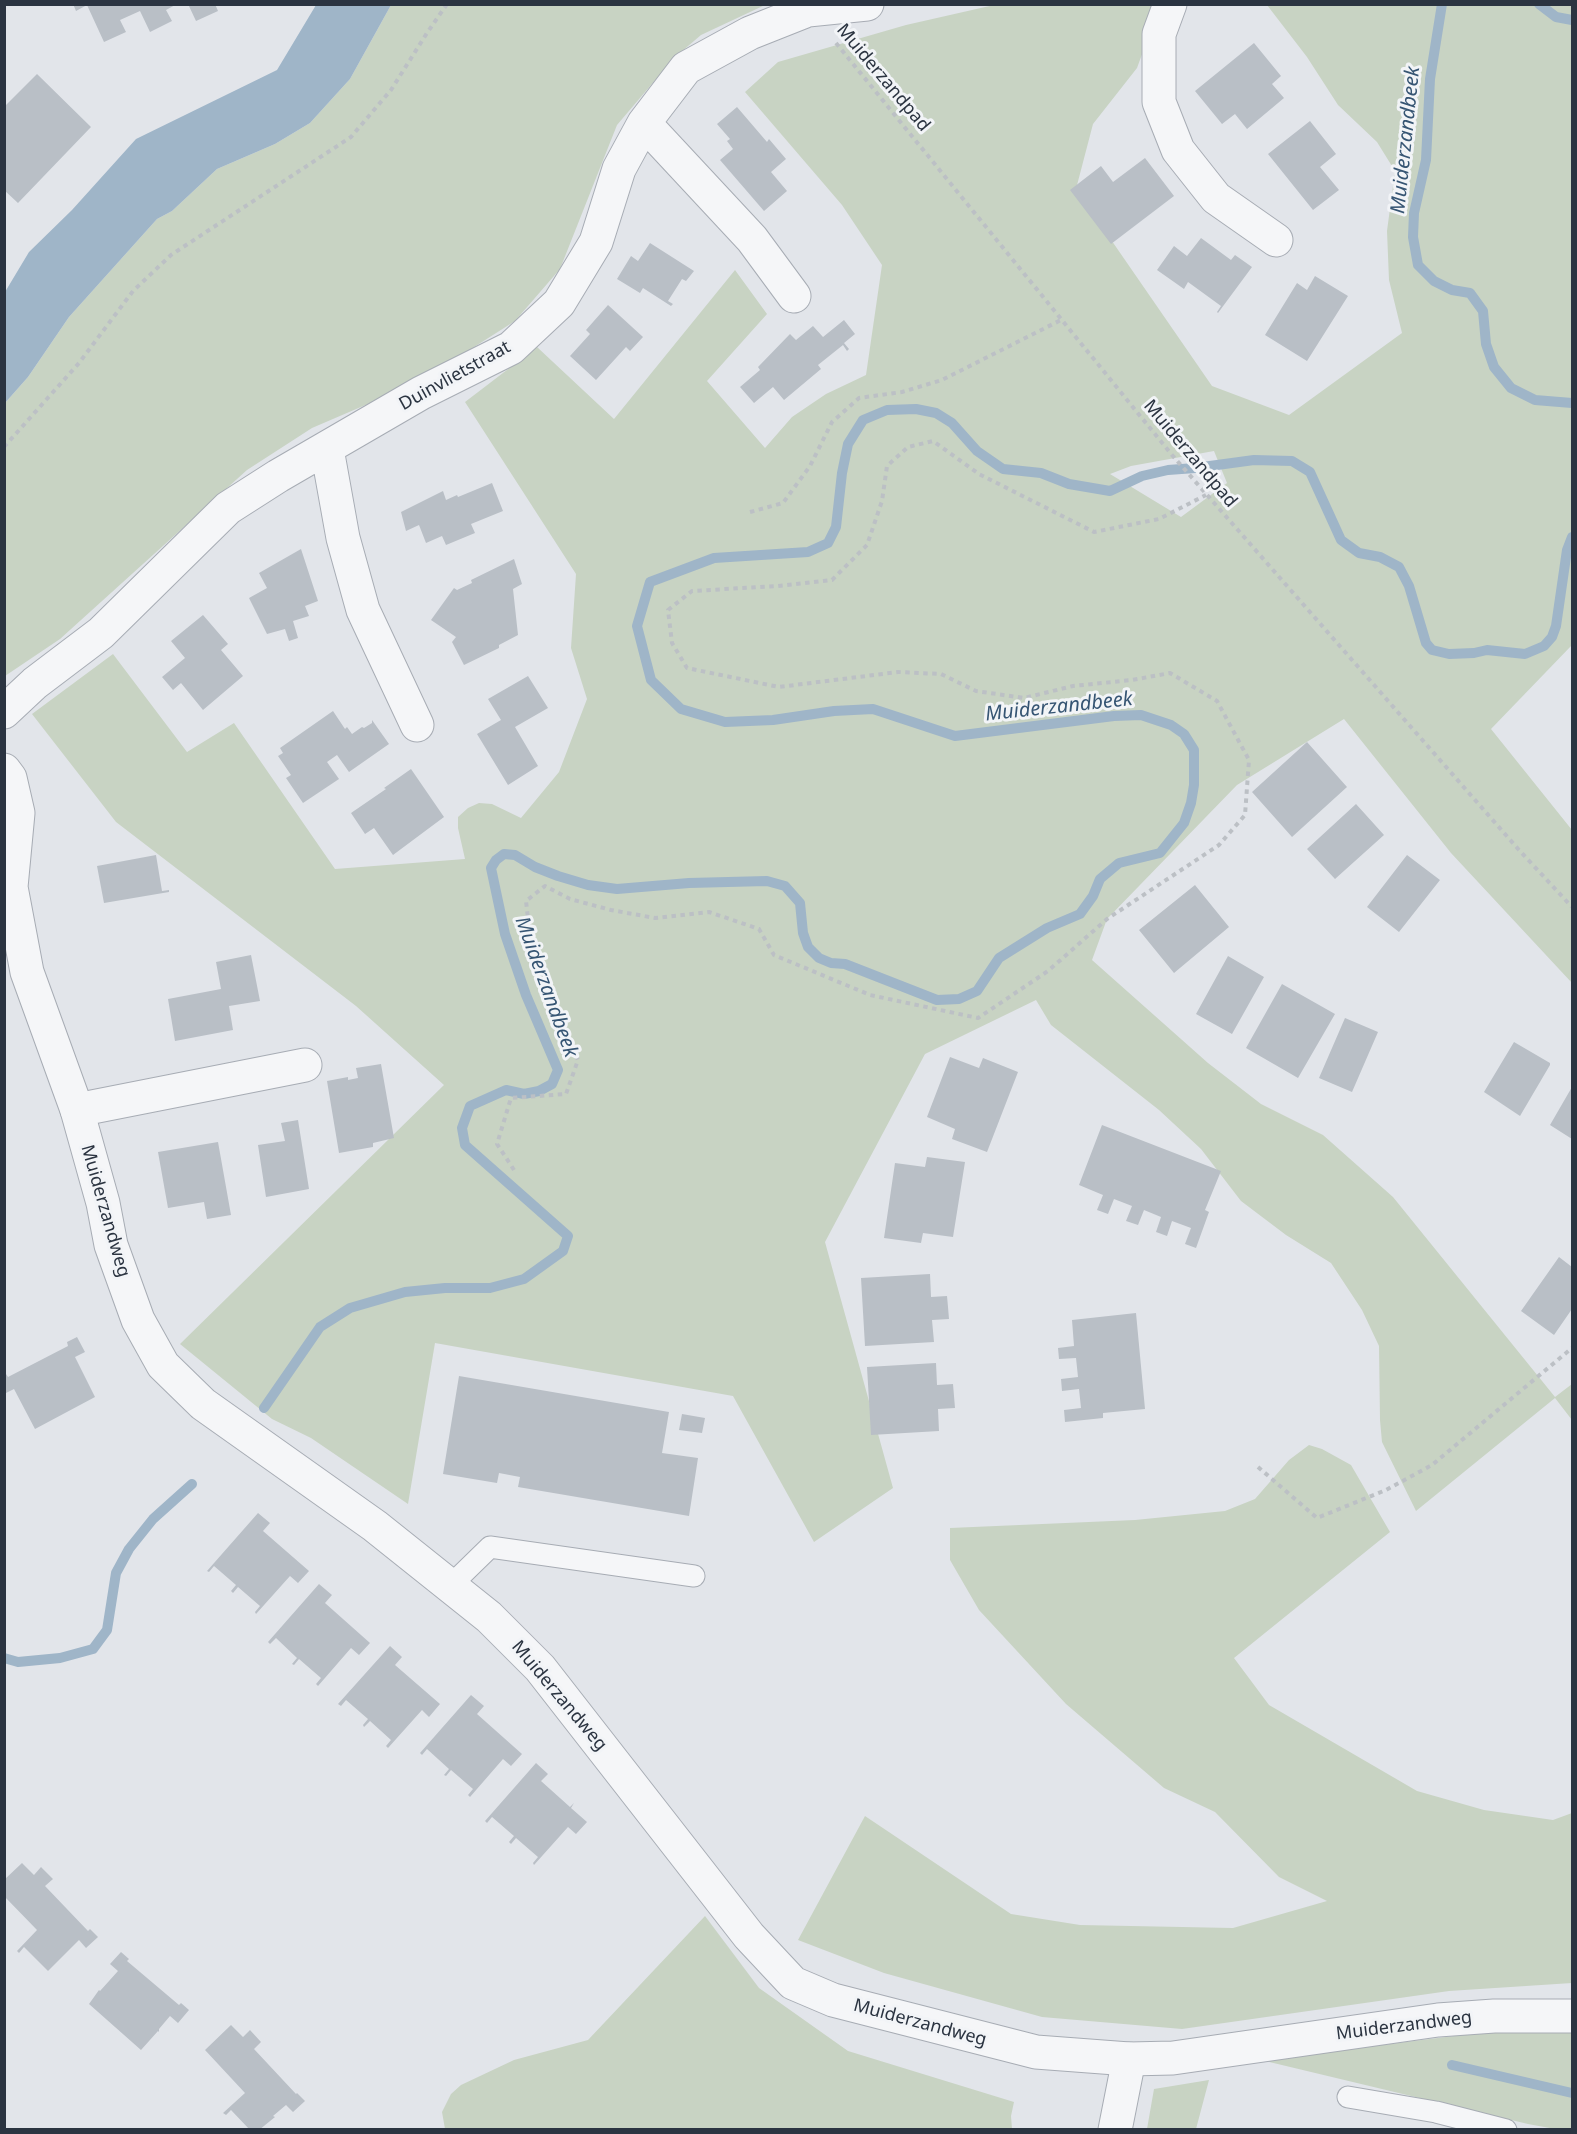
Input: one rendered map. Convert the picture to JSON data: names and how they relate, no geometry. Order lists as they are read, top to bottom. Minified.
{"streets":{"street":["Duinvlietstraat","Muiderzandweg"],"path":["Muiderzandpad"]},"crossings":[["Muiderzandpad","Duinvlietstraat"]],"water":["Muiderzandbeek"]}
